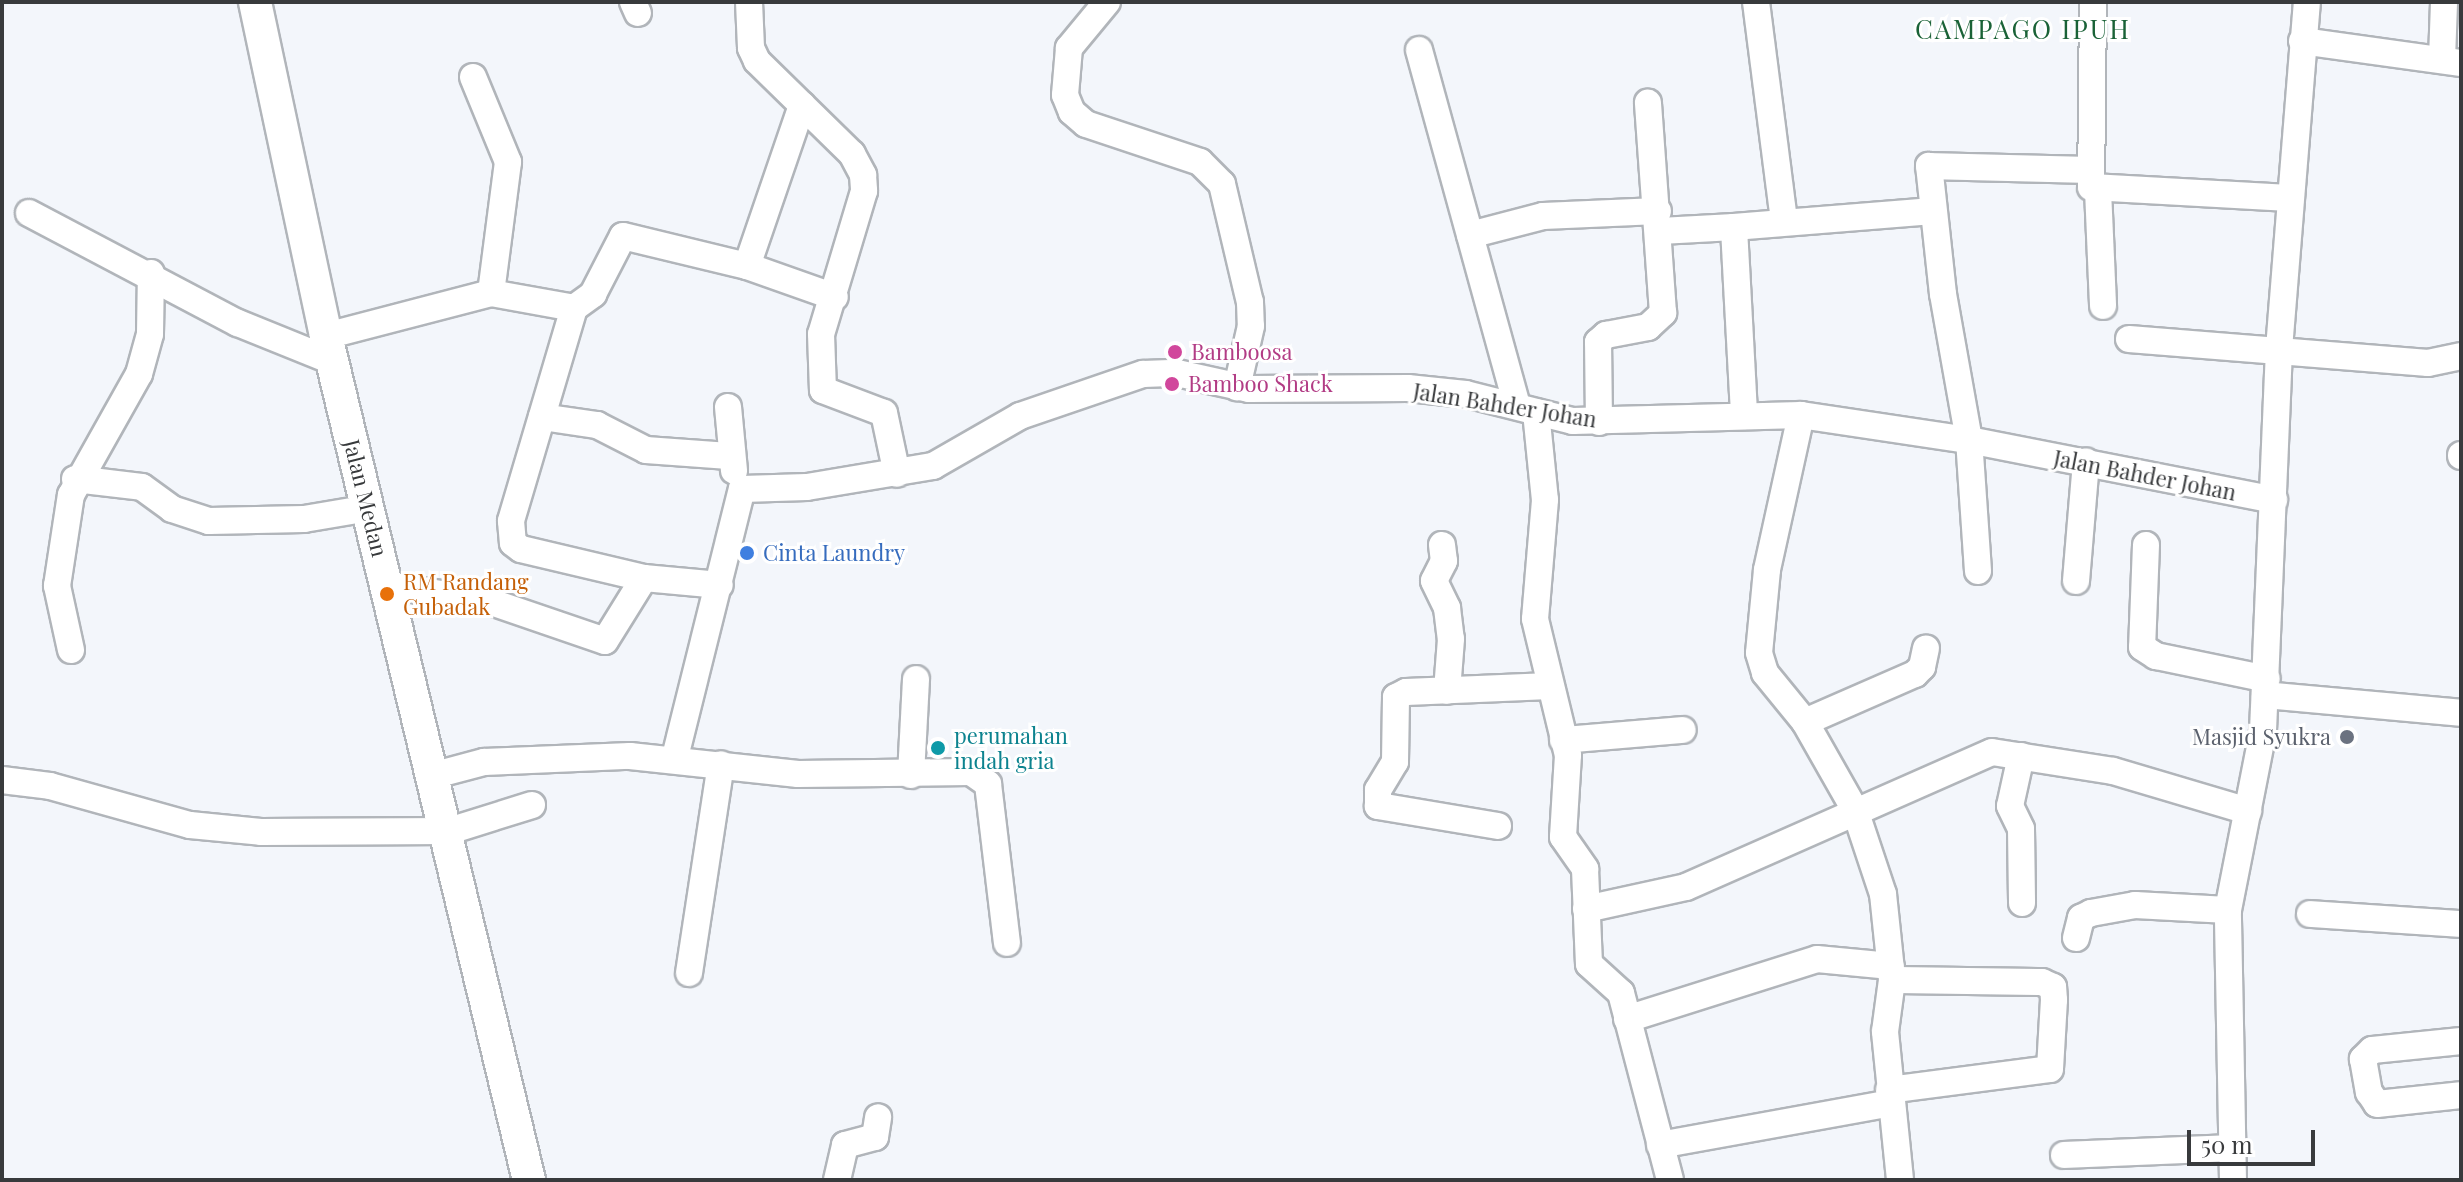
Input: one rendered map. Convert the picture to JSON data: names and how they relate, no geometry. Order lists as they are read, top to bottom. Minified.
{"streets":{"main road":["Jalan Medan"],"street":["Jalan Bahder Johan"]},"districts":["CAMPAGO IPUH"],"places":["Bamboosa","Bamboo Shack","Cinta Laundry","RM Randang Gubadak","Masjid Syukra","perumahan indah gria"],"scale_bar":"50 m"}
